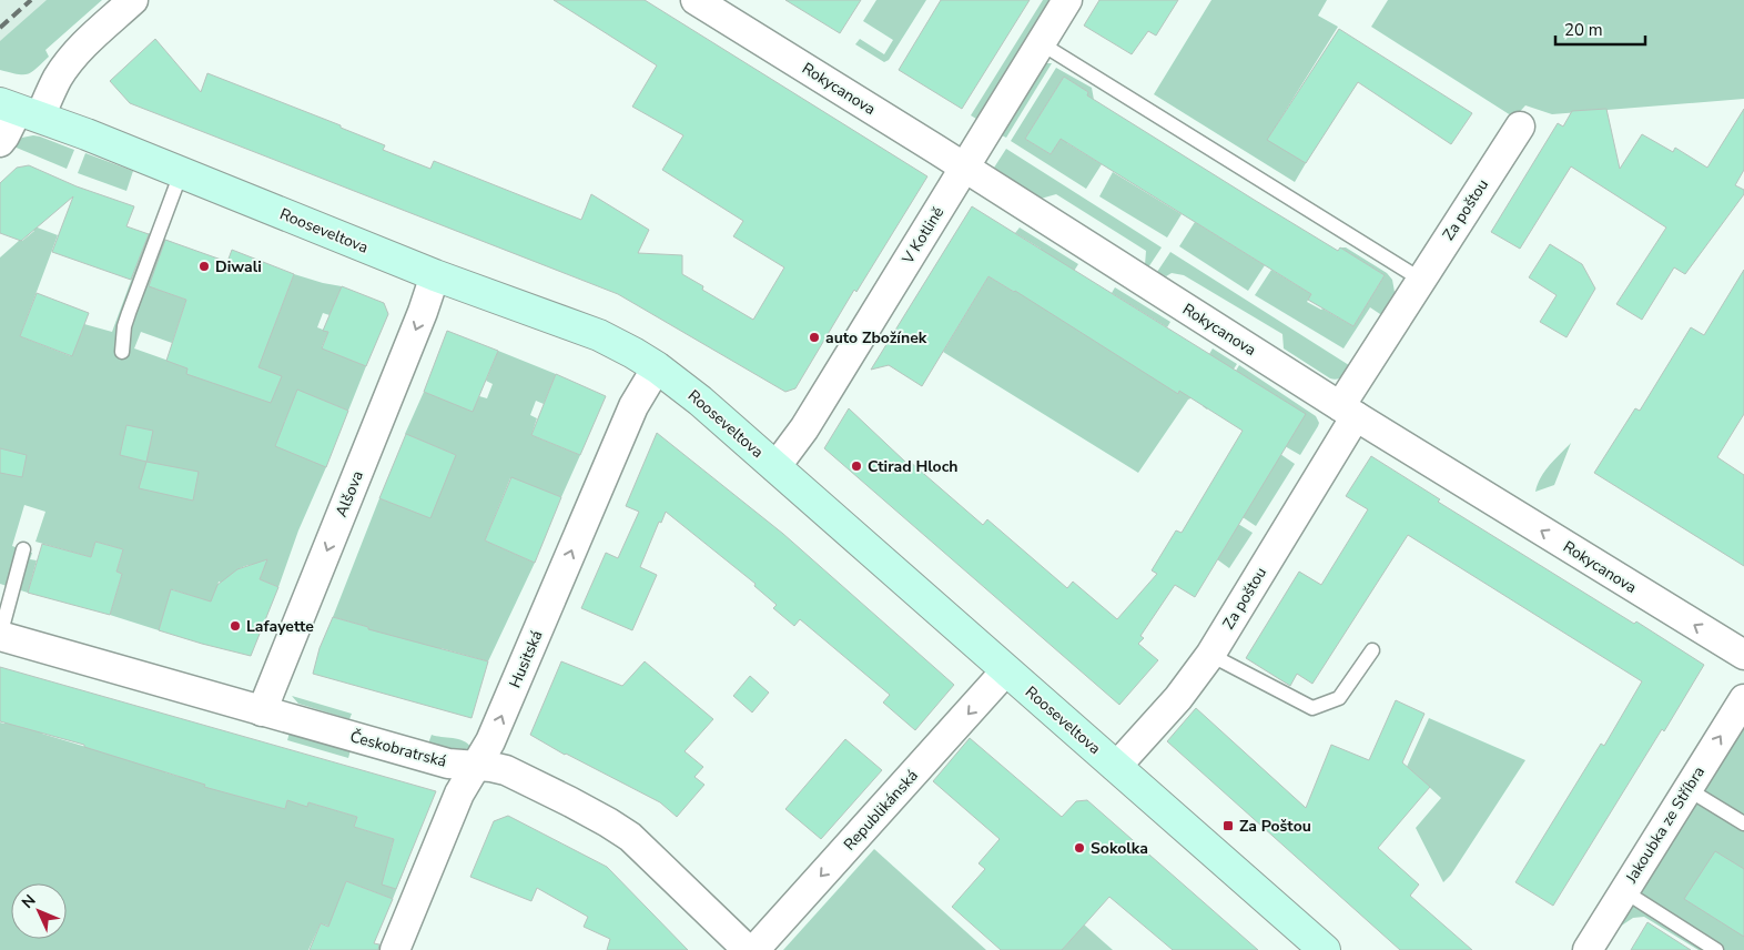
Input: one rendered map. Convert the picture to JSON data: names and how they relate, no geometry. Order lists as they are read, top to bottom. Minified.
{"streets":{"street":["Rokycanova","Za poštou","Rooseveltova","V Kotlině","Alšova","Husitská","Českobratrská","Republikánská","Jakoubka ze Stříbra"]},"crossings":[["Rokycanova","Za poštou"],["Rokycanova","V Kotlině"],["Za poštou","Rooseveltova"],["Rooseveltova","V Kotlině"],["Rooseveltova","Alšova"],["Rooseveltova","Husitská"],["Rooseveltova","Republikánská"],["Alšova","Českobratrská"],["Husitská","Českobratrská"]],"one_way":["Rokycanova","Alšova","Husitská","Republikánská","Jakoubka ze Stříbra"],"places":{"other":["Diwali","auto Zbožínek","Ctirad Hloch","Lafayette","Sokolka"],"transit":["Za Poštou"]},"scale_bar":"20 m","north":"top left"}
